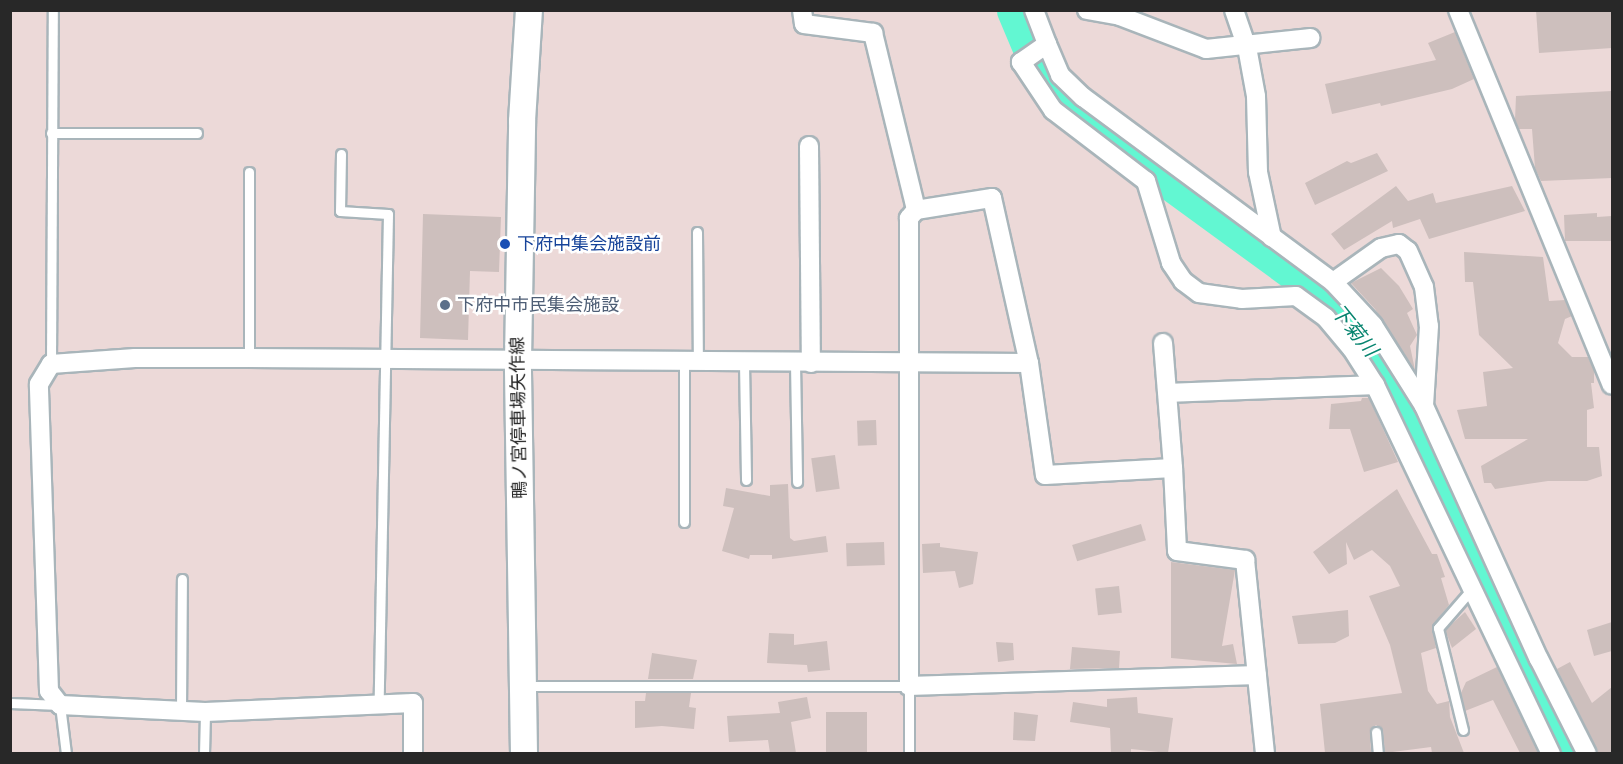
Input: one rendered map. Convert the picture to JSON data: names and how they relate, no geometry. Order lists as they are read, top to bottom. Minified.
{"streets":{"main road":["鴨ノ宮停車場矢作線"]},"water":["下菊川"],"places":["下府中集会施設前","下府中市民集会施設"]}
